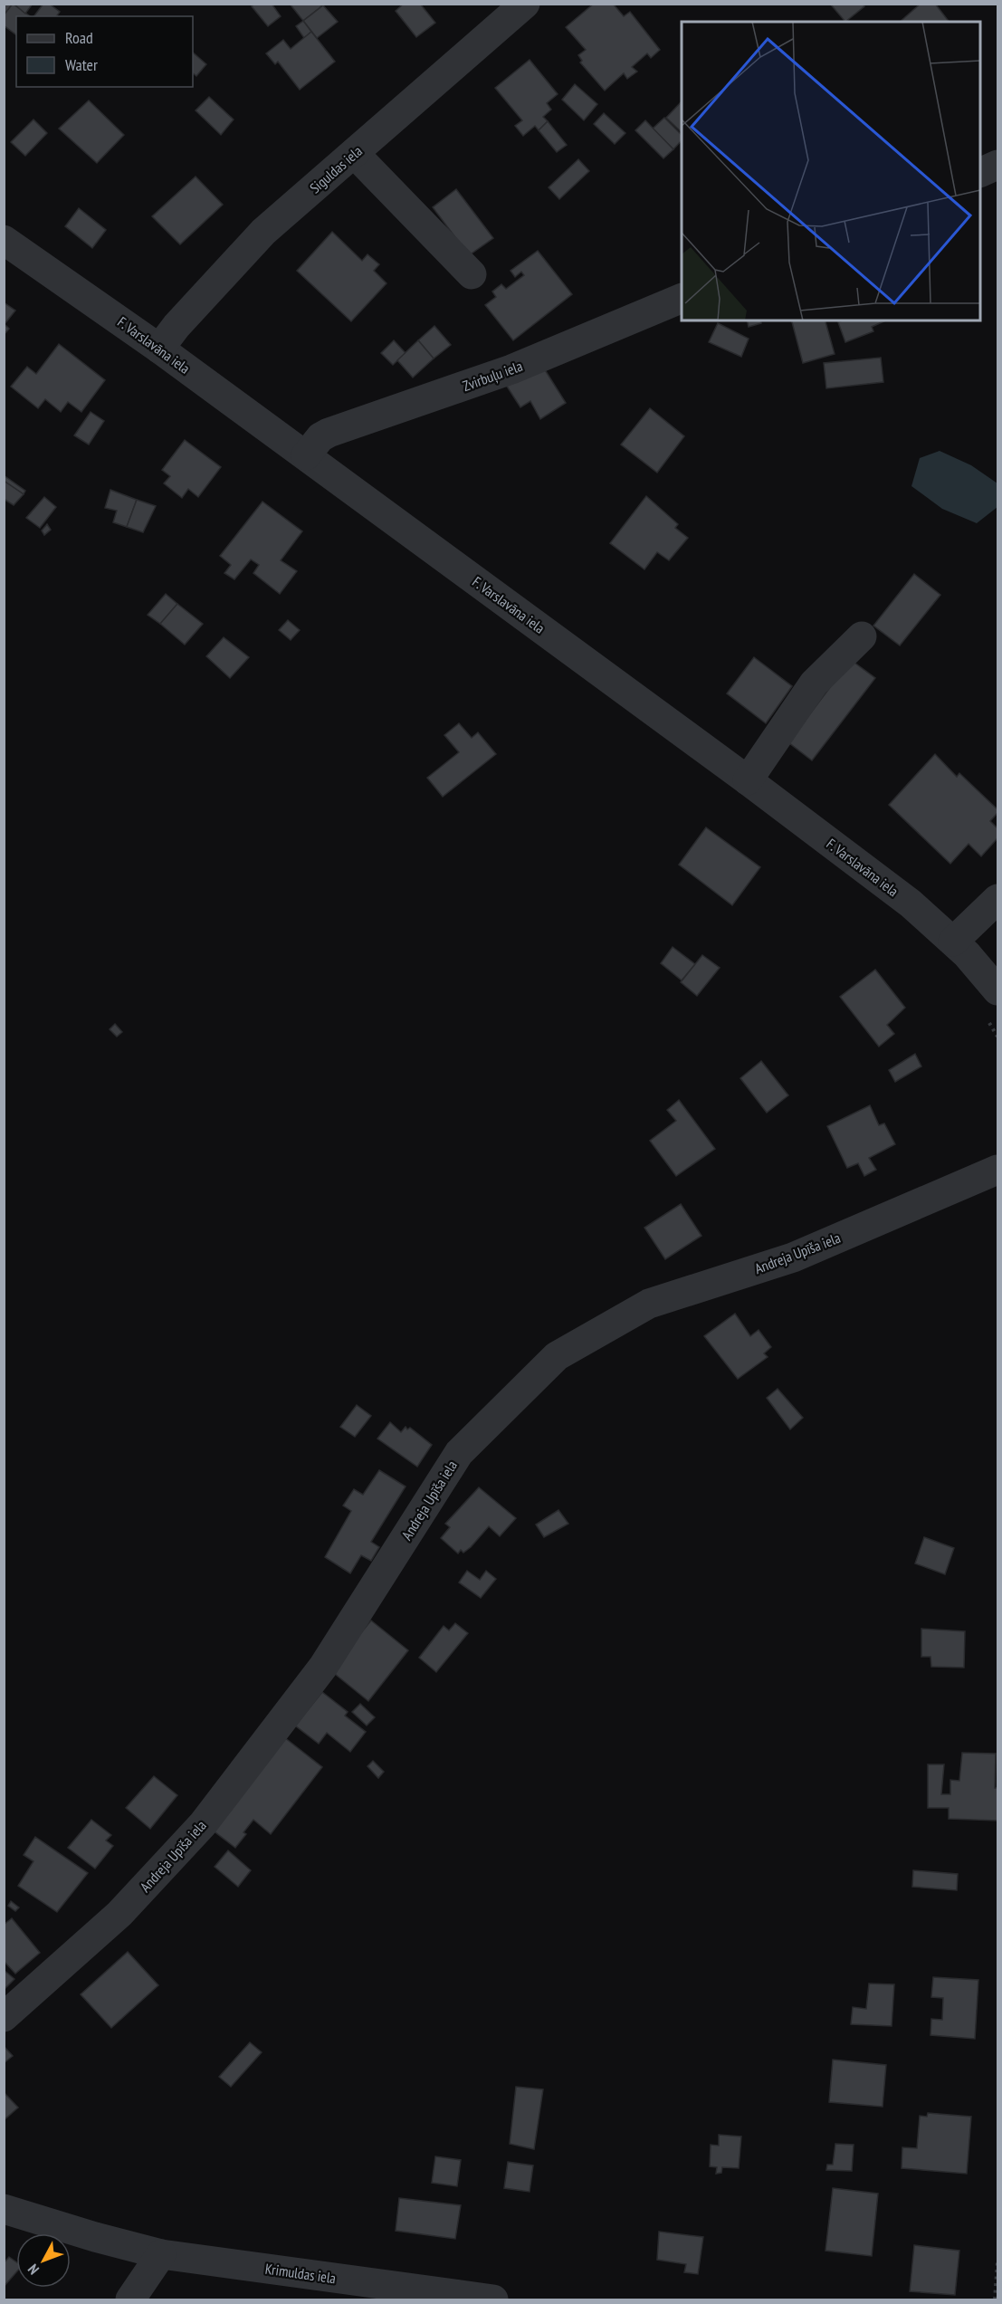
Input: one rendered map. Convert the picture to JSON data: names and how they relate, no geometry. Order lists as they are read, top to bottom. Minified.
{"streets":{"street":["Siguldas iela","F. Varslavāna iela","Zvirbuļu iela","Andreja Upīša iela","Krimuldas iela"]},"crossings":[["Siguldas iela","F. Varslavāna iela"],["F. Varslavāna iela","Zvirbuļu iela"]],"legend":["Road","Water"],"north":"bottom left"}
